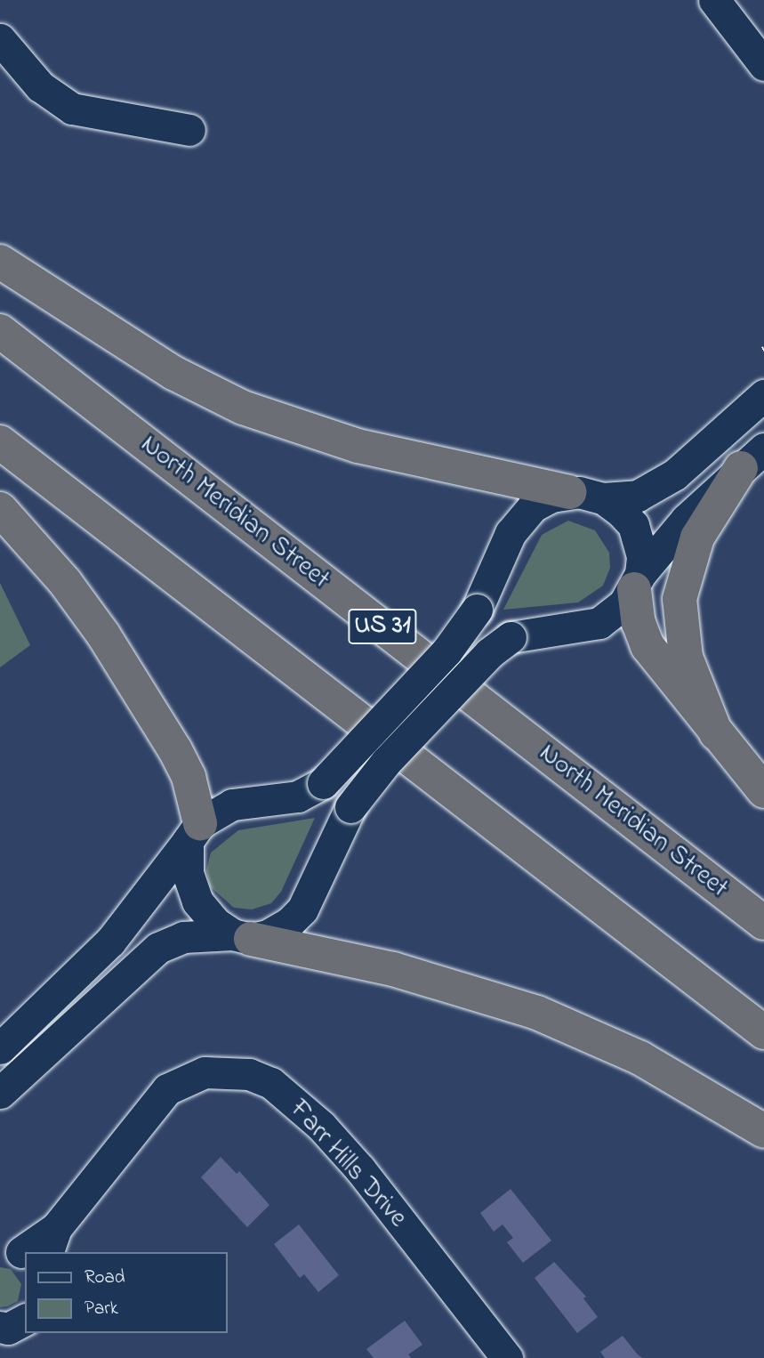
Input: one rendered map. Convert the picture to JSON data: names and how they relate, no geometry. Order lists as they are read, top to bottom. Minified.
{"streets":{"highway":["North Meridian Street","US 31"],"street":["Farr Hills Drive"]},"legend":["Road","Park"]}
